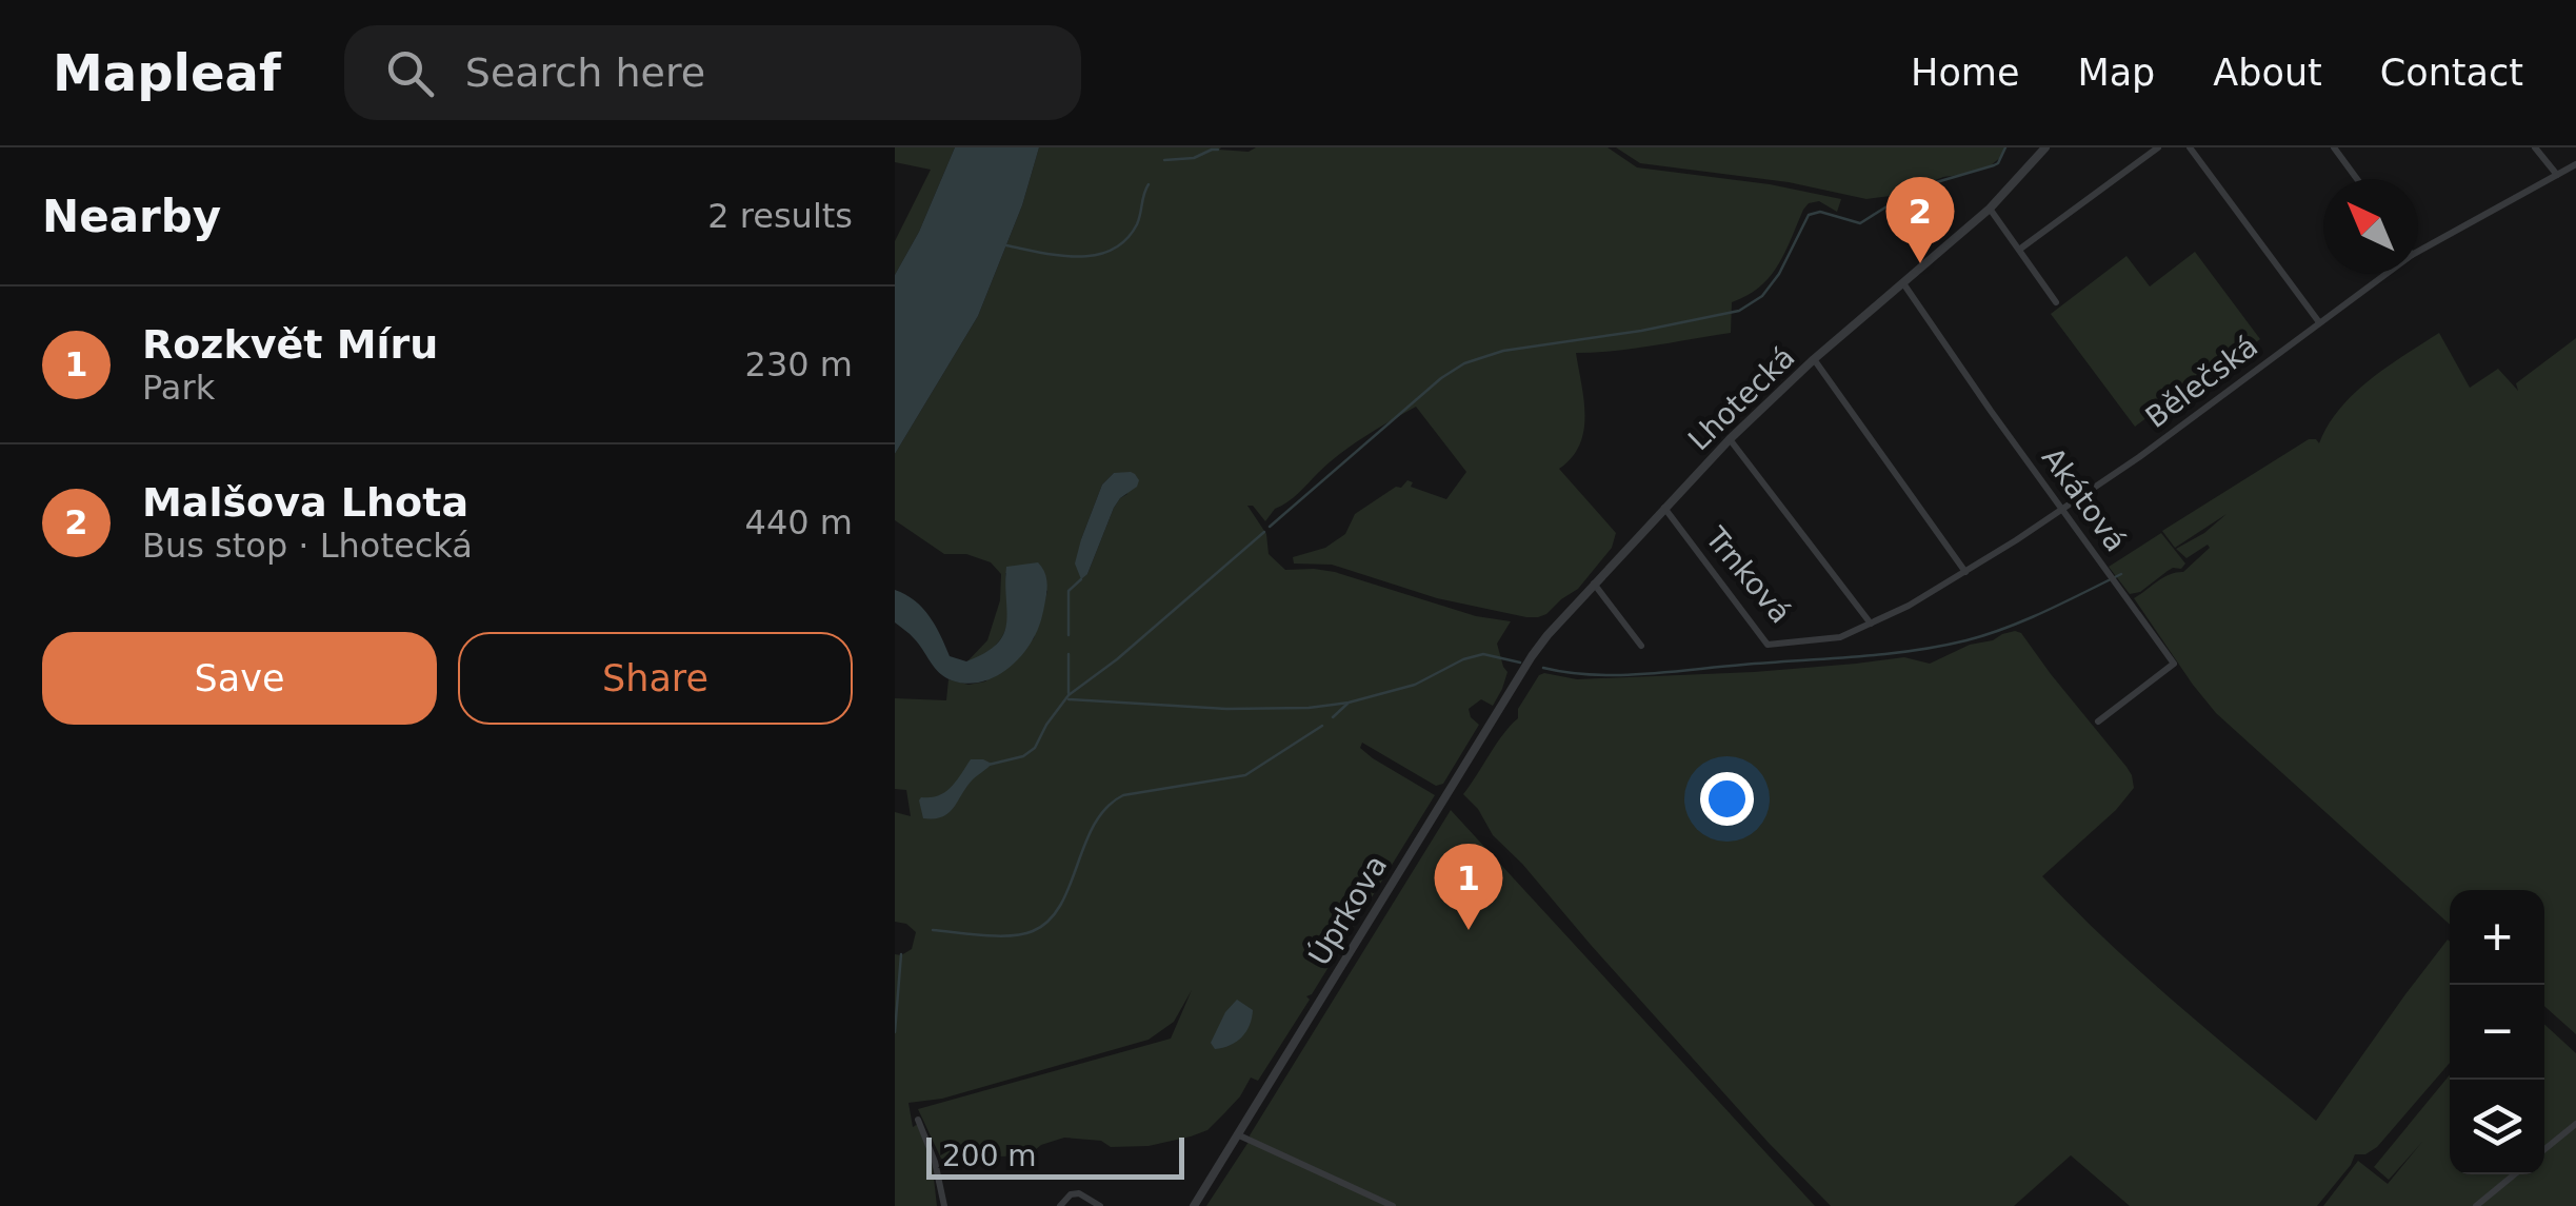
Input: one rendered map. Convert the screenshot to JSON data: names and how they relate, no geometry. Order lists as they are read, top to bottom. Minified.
{"streets":{"street":["Bělečská","Lhotecká","Akátová","Trnková","Úprkova"]},"crossings":[["Bělečská","Akátová"],["Bělečská","Trnková"],["Lhotecká","Akátová"],["Lhotecká","Trnková"],["Lhotecká","Úprkova"]],"scale_bar":"200 m","north":"top left","page":{"header":"Mapleaf","search":"Search here","nav":["Home","Map","About","Contact"],"heading":["Nearby","2 results"],"pins":["2","1"],"list":[{"mark":"1","name":"Rozkvět Míru","note":"Park","value":"230 m"},{"mark":"2","name":"Malšova Lhota","note":"Bus stop · Lhotecká","value":"440 m"}],"buttons":["Save","Share"],"map_buttons":["+","−"],"scale":"200 m"}}
